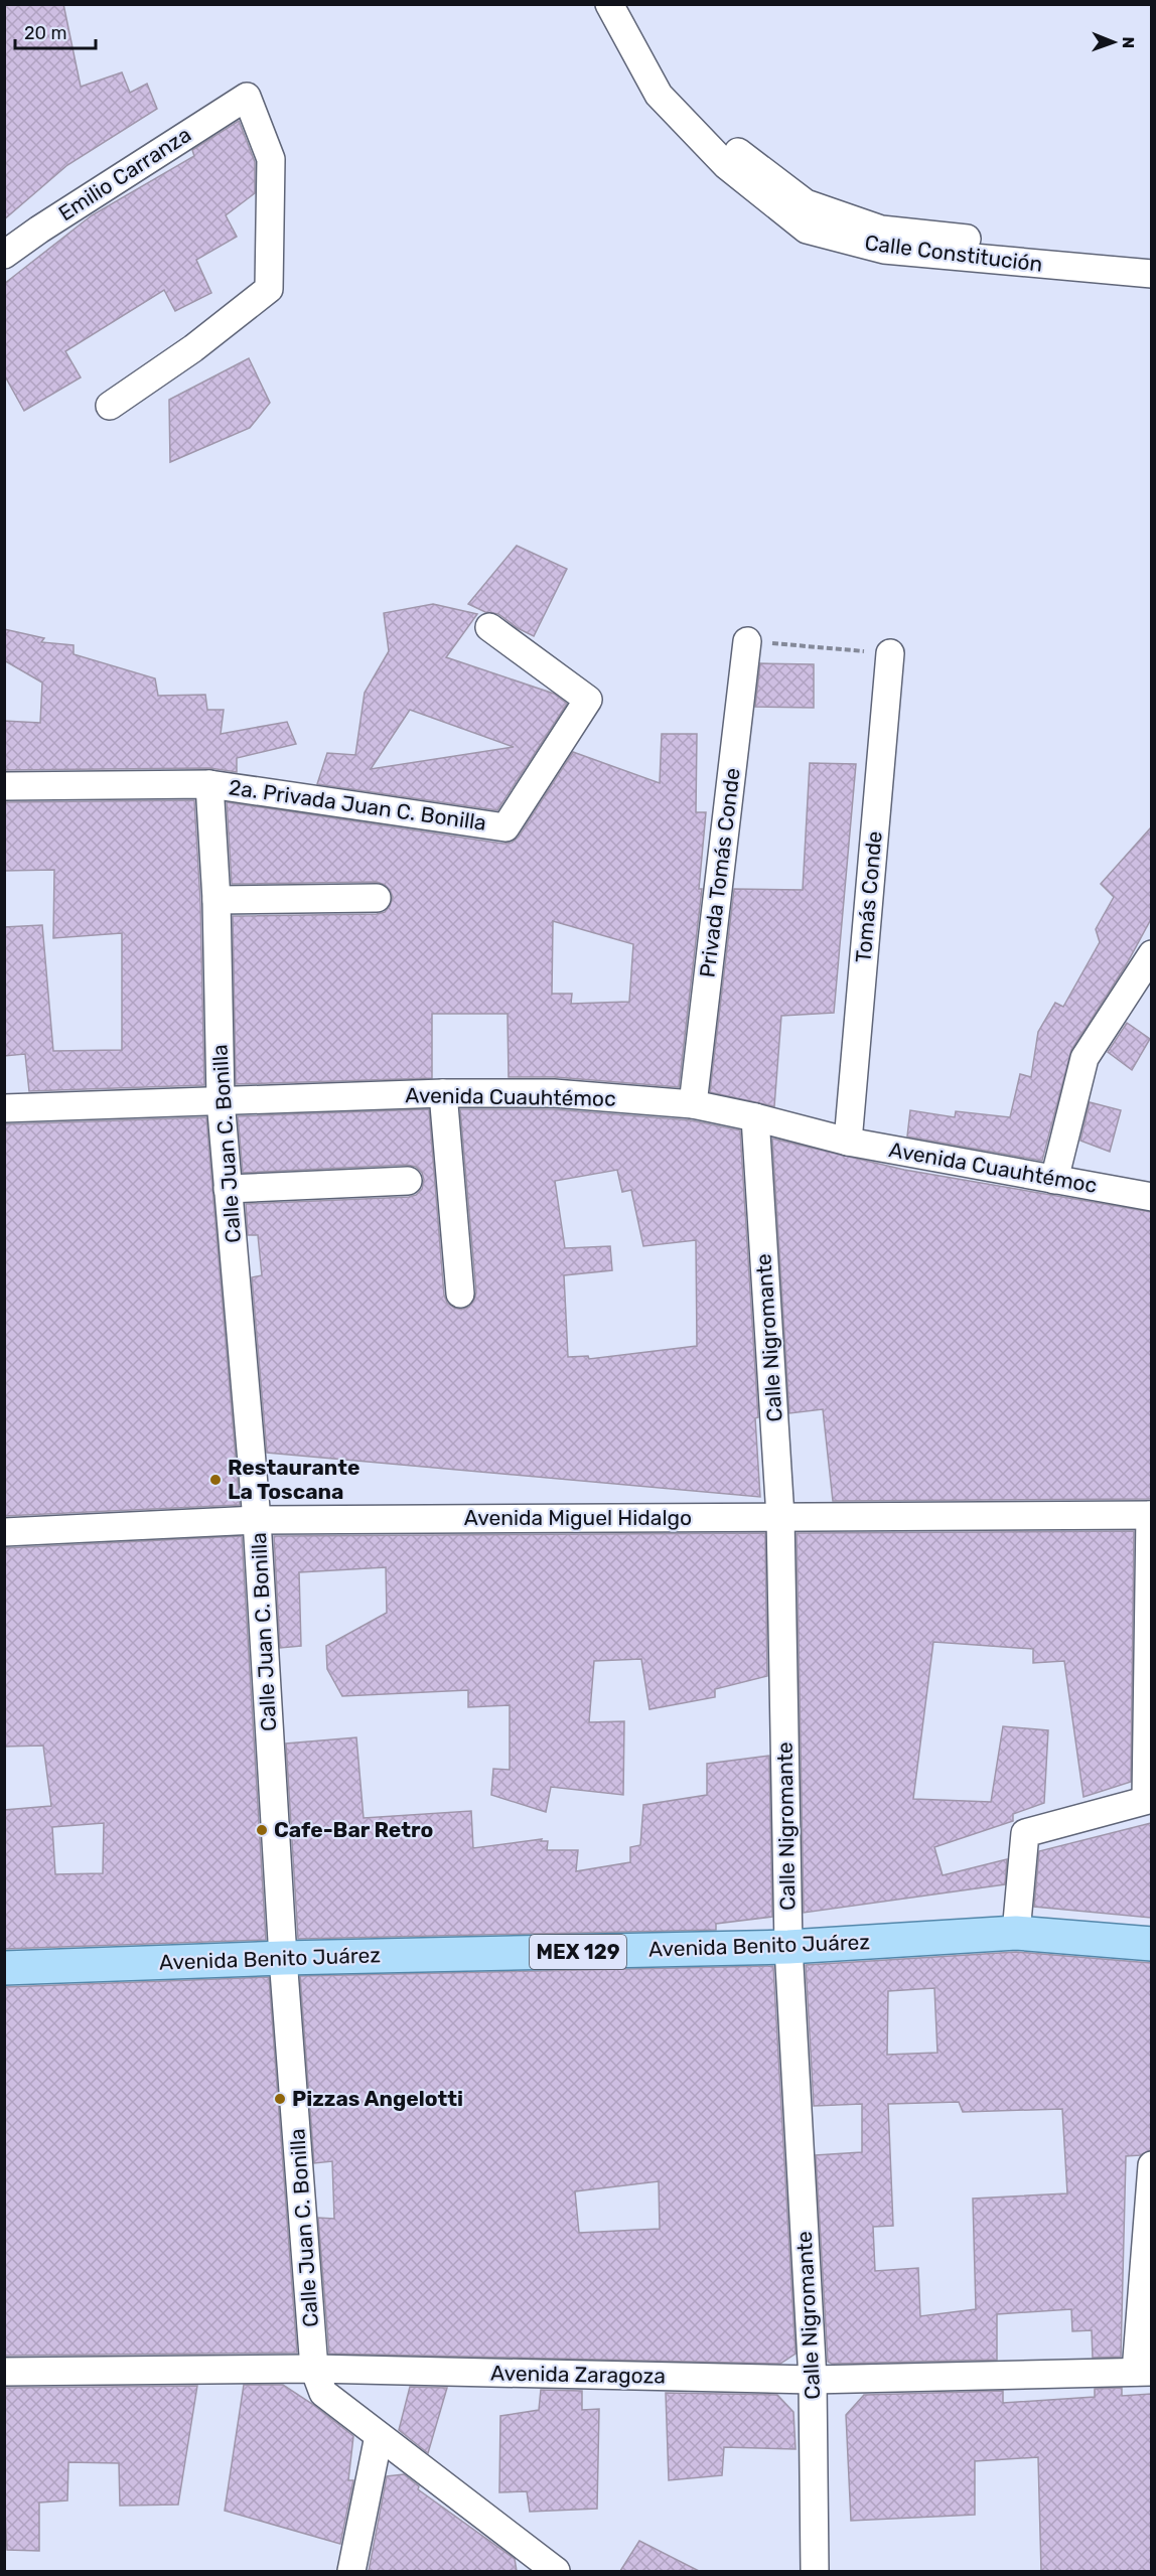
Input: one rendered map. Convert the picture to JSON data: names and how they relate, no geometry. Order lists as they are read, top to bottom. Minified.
{"streets":{"main road":["Avenida Benito Juárez","MEX 129"],"street":["Emilio Carranza","Calle Constitución","2a. Privada Juan C. Bonilla","Privada Tomás Conde","Tomás Conde","Avenida Cuauhtémoc","Calle Juan C. Bonilla","Calle Nigromante","Avenida Miguel Hidalgo","Avenida Zaragoza"]},"crossings":[["2a. Privada Juan C. Bonilla","Calle Juan C. Bonilla"],["Privada Tomás Conde","Avenida Cuauhtémoc"],["Tomás Conde","Avenida Cuauhtémoc"],["Avenida Cuauhtémoc","Calle Juan C. Bonilla"],["Avenida Cuauhtémoc","Calle Nigromante"],["Calle Juan C. Bonilla","Avenida Miguel Hidalgo"],["Calle Juan C. Bonilla","Avenida Benito Juárez"],["Calle Juan C. Bonilla","Avenida Zaragoza"],["Calle Nigromante","Avenida Miguel Hidalgo"],["Calle Nigromante","Avenida Benito Juárez"],["Calle Nigromante","Avenida Zaragoza"]],"places":["Restaurante La Toscana","Cafe-Bar Retro","Pizzas Angelotti"],"scale_bar":"20 m","north":"right"}
